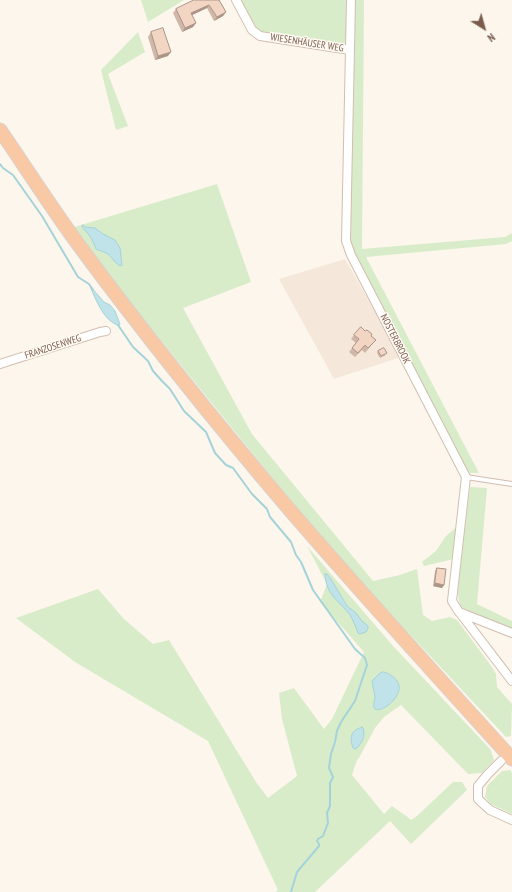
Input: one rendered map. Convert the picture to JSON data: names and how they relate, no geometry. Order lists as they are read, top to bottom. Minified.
{"streets":{"street":["WIESENHÄUSER WEG","NOSTERBROOK","FRANZOSENWEG"]},"crossings":[["WIESENHÄUSER WEG","NOSTERBROOK"]],"north":"bottom right"}
